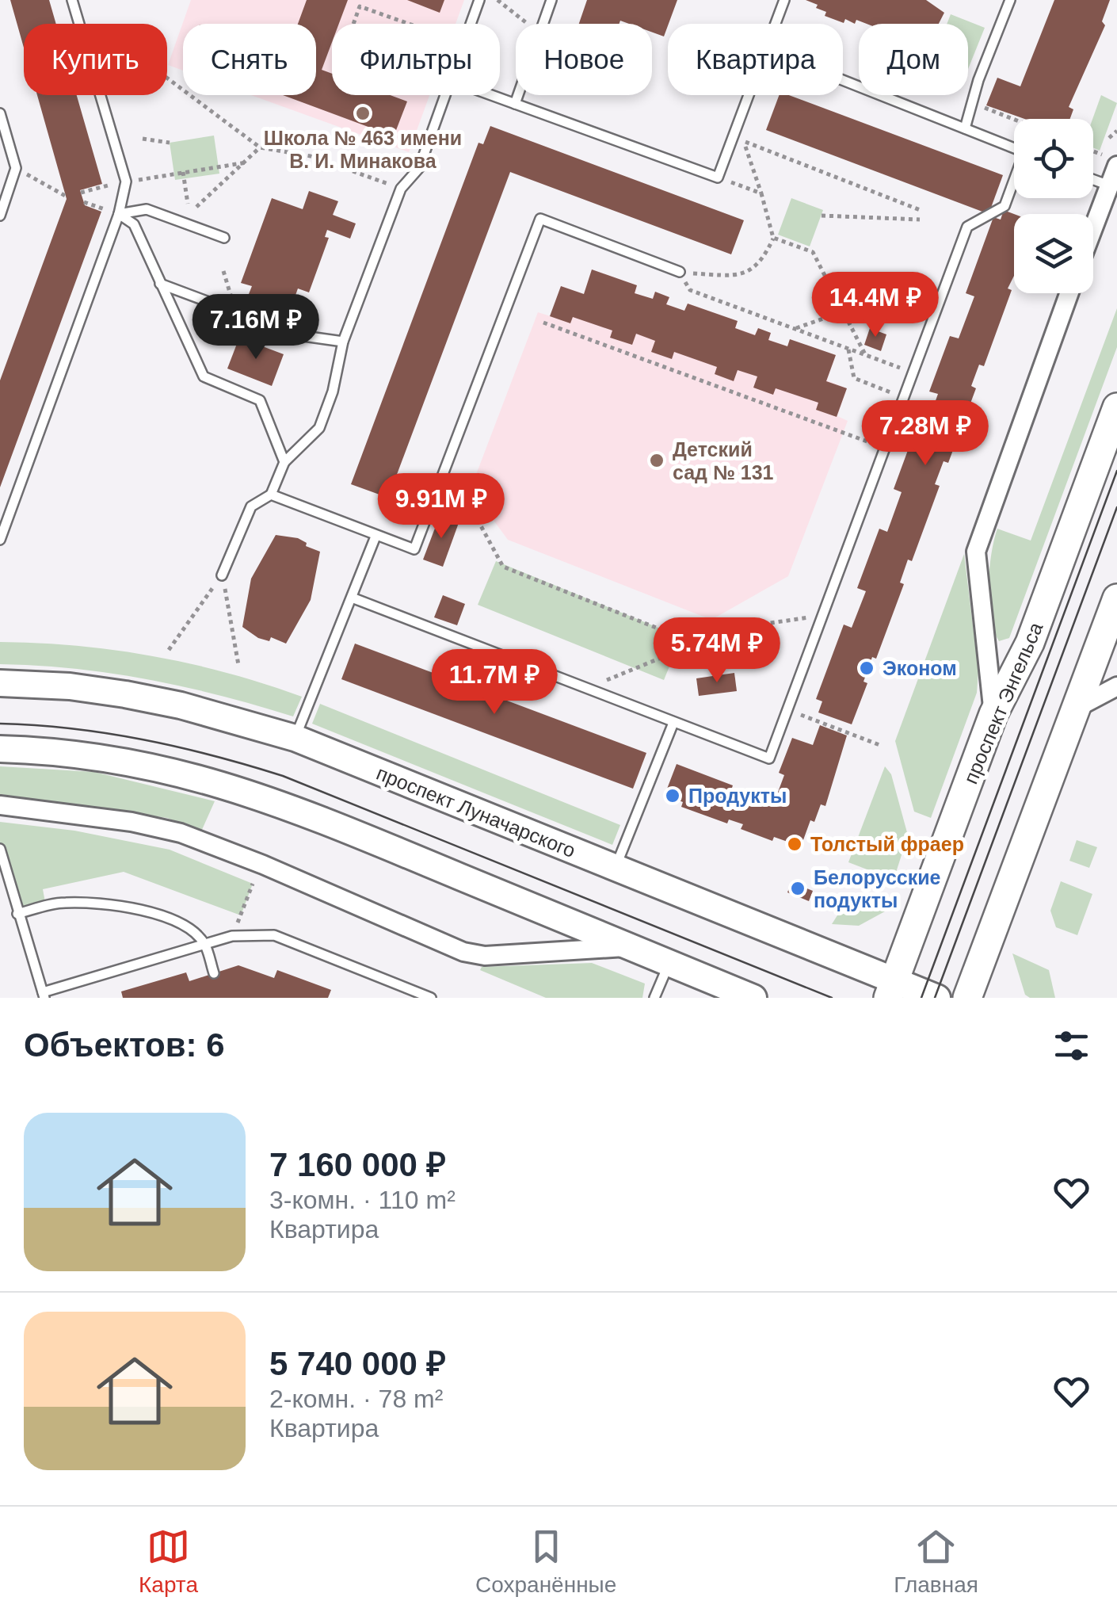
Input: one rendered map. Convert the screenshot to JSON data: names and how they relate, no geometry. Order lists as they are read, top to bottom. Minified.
{"streets":{"main road":["проспект Энгельса","проспект Луначарского"]},"crossings":[["проспект Энгельса","проспект Луначарского"]],"places":["Школа № 463 имени В. И. Минакова","Детский сад № 131","Эконом","Продукты","Толстый фраер","Белорусские подукты"],"page":{"chip":["Купить","Снять","Фильтры","Новое","Квартира","Дом"],"price":["14.4M ₽","7.16M ₽","7.28M ₽","9.91M ₽","5.74M ₽","11.7M ₽"],"heading":"Объектов: 6","list":[{"name":"7 160 000 ₽","note":"3-комн. · 110 m² · Квартира"},{"name":"5 740 000 ₽","note":"2-комн. · 78 m² · Квартира"}],"tabs":["Карта","Сохранённые","Главная"]}}
